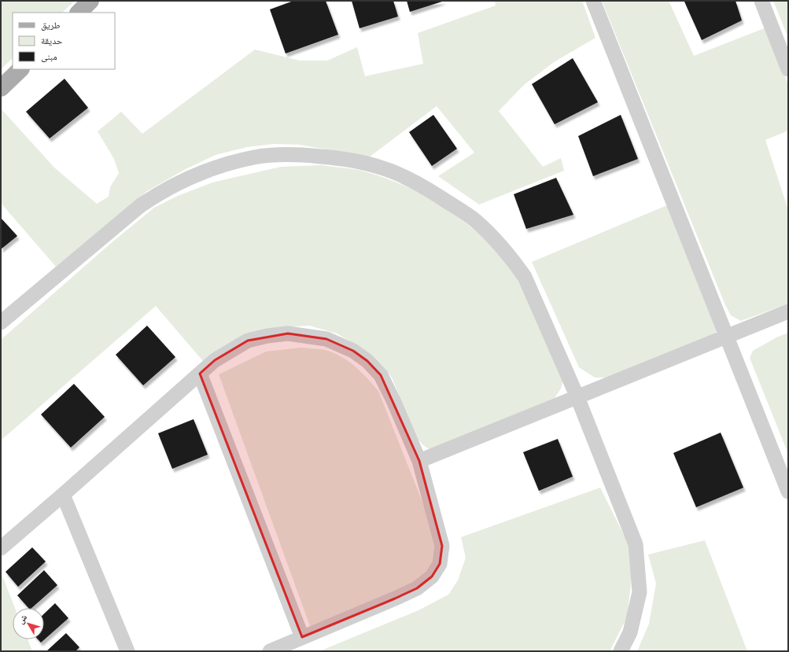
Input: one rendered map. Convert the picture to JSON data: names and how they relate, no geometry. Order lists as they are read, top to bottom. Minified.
{"legend":["طريق","حديقة","مبنى"],"north":"top left"}
